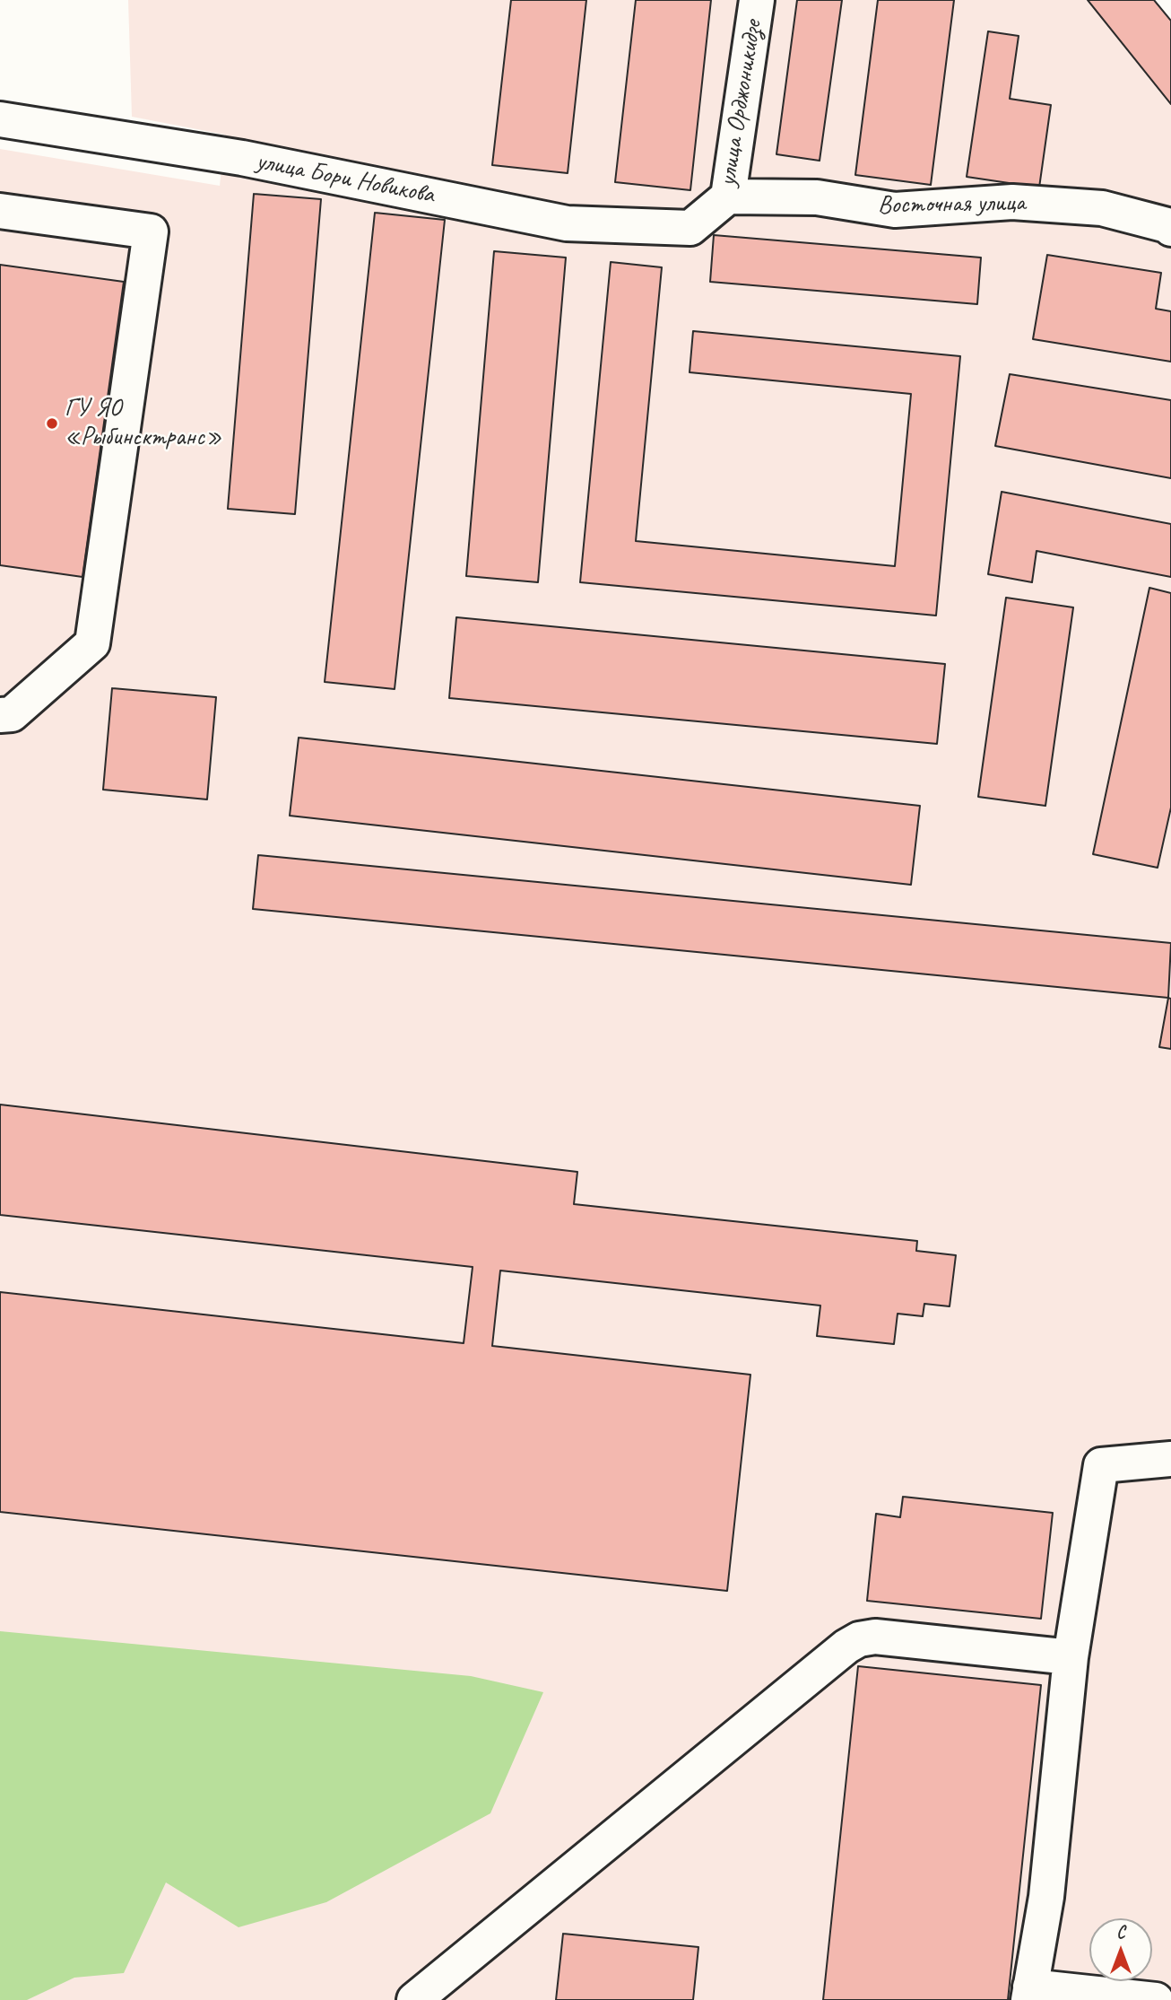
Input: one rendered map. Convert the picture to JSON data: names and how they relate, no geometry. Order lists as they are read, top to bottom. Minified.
{"streets":{"street":["улица Орджоникидзе","улица Бори Новикова","Восточная улица"]},"crossings":[["улица Орджоникидзе","улица Бори Новикова"],["улица Орджоникидзе","Восточная улица"]],"places":["ГУ ЯО «Рыбинсктранс»"],"north":"top"}
